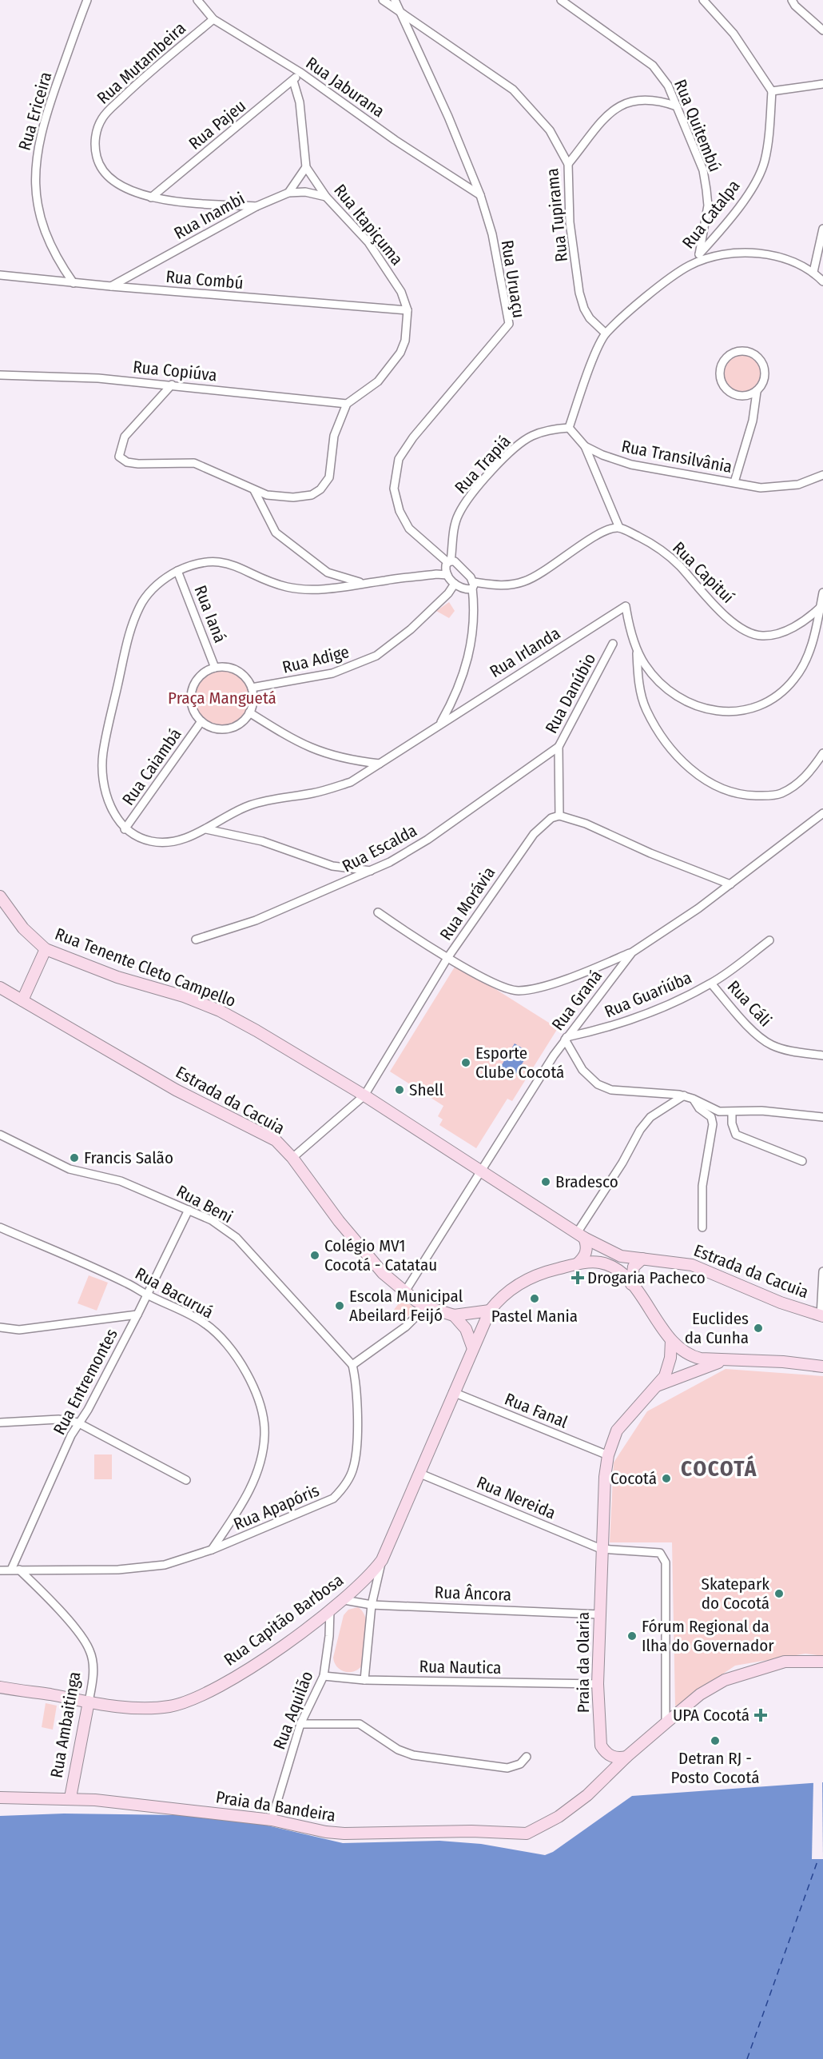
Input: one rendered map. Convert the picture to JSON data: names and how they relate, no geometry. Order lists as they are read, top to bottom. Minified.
{"streets":{"main road":["Rua Tenente Cleto Campello","Estrada da Cacuia","Rua Capitão Barbosa","Praia da Olaria","Rua Ambaitinga","Praia da Bandeira"],"street":["Rua Mutambeira","Rua Jaburana","Rua Ericeira","Rua Pajeu","Rua Quitembú","Rua Catalpa","Rua Tupirama","Rua Inambi","Rua Itapiçuma","Rua Uruaçu","Rua Combú","Rua Copiúva","Rua Transilvânia","Rua Trapiá","Rua Capituí","Rua Ianá","Rua Irlanda","Rua Adige","Rua Danúbio","Rua Caiambá","Rua Escalda","Rua Morávia","Rua Guariúba","Rua Graná","Rua Cáli","Rua Beni","Rua Bacuruá","Rua Entremontes","Rua Fanal","Rua Nereida","Rua Apapóris","Rua Âncora","Rua Nautica","Rua Aquilão"]},"crossings":[["Rua Mutambeira","Rua Jaburana"],["Rua Mutambeira","Rua Pajeu"],["Rua Mutambeira","Rua Inambi"],["Rua Jaburana","Rua Pajeu"],["Rua Jaburana","Rua Uruaçu"],["Rua Ericeira","Rua Combú"],["Rua Pajeu","Rua Itapiçuma"],["Rua Quitembú","Rua Catalpa"],["Rua Tupirama","Rua Uruaçu"],["Rua Inambi","Rua Itapiçuma"],["Rua Inambi","Rua Combú"],["Rua Itapiçuma","Rua Combú"],["Rua Itapiçuma","Rua Copiúva"],["Rua Uruaçu","Rua Trapiá"],["Rua Transilvânia","Rua Trapiá"],["Rua Ianá","Rua Adige"],["Rua Ianá","Rua Caiambá"],["Rua Irlanda","Rua Caiambá"],["Rua Adige","Rua Caiambá"],["Rua Danúbio","Rua Escalda"],["Rua Danúbio","Rua Morávia"],["Rua Morávia","Rua Tenente Cleto Campello"],["Rua Morávia","Estrada da Cacuia"],["Rua Tenente Cleto Campello","Rua Graná"],["Rua Tenente Cleto Campello","Estrada da Cacuia"],["Rua Guariúba","Rua Graná"],["Rua Guariúba","Rua Cáli"],["Rua Graná","Estrada da Cacuia"],["Estrada da Cacuia","Rua Capitão Barbosa"],["Rua Beni","Rua Entremontes"],["Rua Beni","Rua Apapóris"],["Rua Bacuruá","Rua Entremontes"],["Rua Bacuruá","Rua Apapóris"],["Rua Entremontes","Rua Apapóris"],["Rua Entremontes","Rua Ambaitinga"],["Rua Fanal","Rua Capitão Barbosa"],["Rua Fanal","Praia da Olaria"],["Rua Nereida","Rua Capitão Barbosa"],["Rua Nereida","Praia da Olaria"],["Rua Apapóris","Rua Ambaitinga"],["Rua Âncora","Rua Capitão Barbosa"],["Rua Âncora","Praia da Olaria"],["Rua Capitão Barbosa","Praia da Olaria"],["Rua Capitão Barbosa","Rua Aquilão"],["Rua Capitão Barbosa","Rua Ambaitinga"],["Praia da Olaria","Rua Nautica"],["Praia da Olaria","Praia da Bandeira"],["Rua Nautica","Rua Aquilão"],["Rua Aquilão","Praia da Bandeira"],["Rua Ambaitinga","Praia da Bandeira"]],"districts":["COCOTÁ"],"parks":["Praça Manguetá"],"places":{"other":["Esporte Clube Cocotá","Shell","Francis Salão","Bradesco","Colégio MV1 Cocotá - Catatau","Pastel Mania","Escola Municipal Abeilard Feijó","Euclides da Cunha","Cocotá","Skatepark do Cocotá","Fórum Regional da Ilha do Governador","Detran RJ - Posto Cocotá"],"health":["Drogaria Pacheco","UPA Cocotá"]}}
